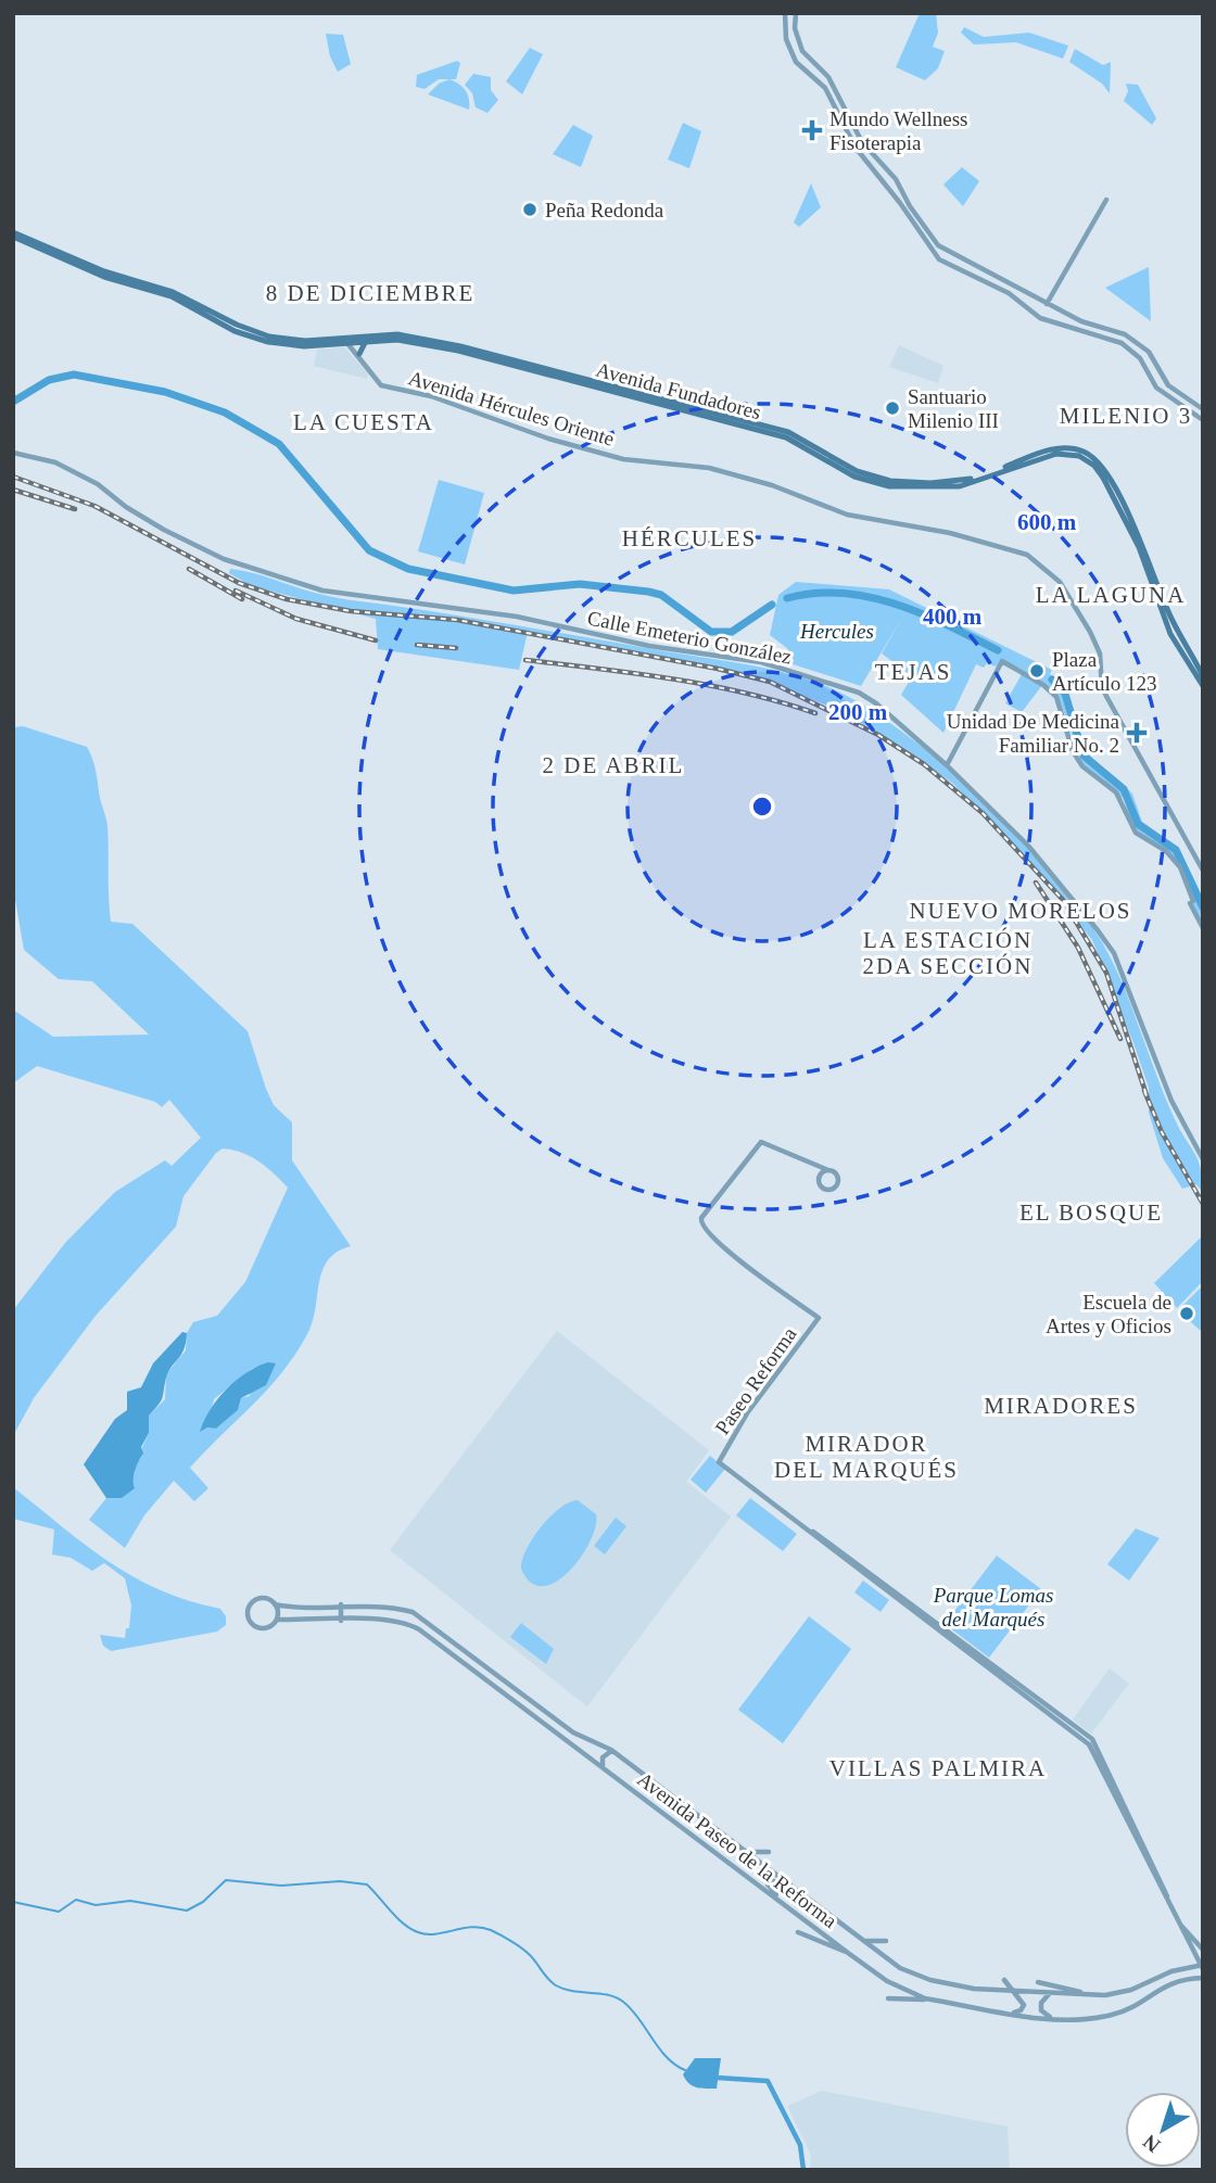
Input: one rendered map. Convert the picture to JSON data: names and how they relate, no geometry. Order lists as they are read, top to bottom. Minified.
{"streets":{"main road":["Avenida Fundadores"],"street":["Avenida Hércules Oriente","Calle Emeterio González","Paseo Reforma","Avenida Paseo de la Reforma"]},"districts":["8 DE DICIEMBRE","MILENIO 3","LA CUESTA","HÉRCULES","LA LAGUNA","TEJAS","2 DE ABRIL","NUEVO MORELOS","LA ESTACIÓN 2DA SECCIÓN","EL BOSQUE","MIRADORES","MIRADOR DEL MARQUÉS","VILLAS PALMIRA"],"parks":["Hercules","Parque Lomas del Marqués"],"places":{"health":["Mundo Wellness Fisoterapia","Unidad De Medicina Familiar No. 2"],"other":["Peña Redonda","Santuario Milenio III","Plaza Artículo 123","Escuela de Artes y Oficios"]},"north":"bottom left","rings":["600 m","400 m","200 m"]}
